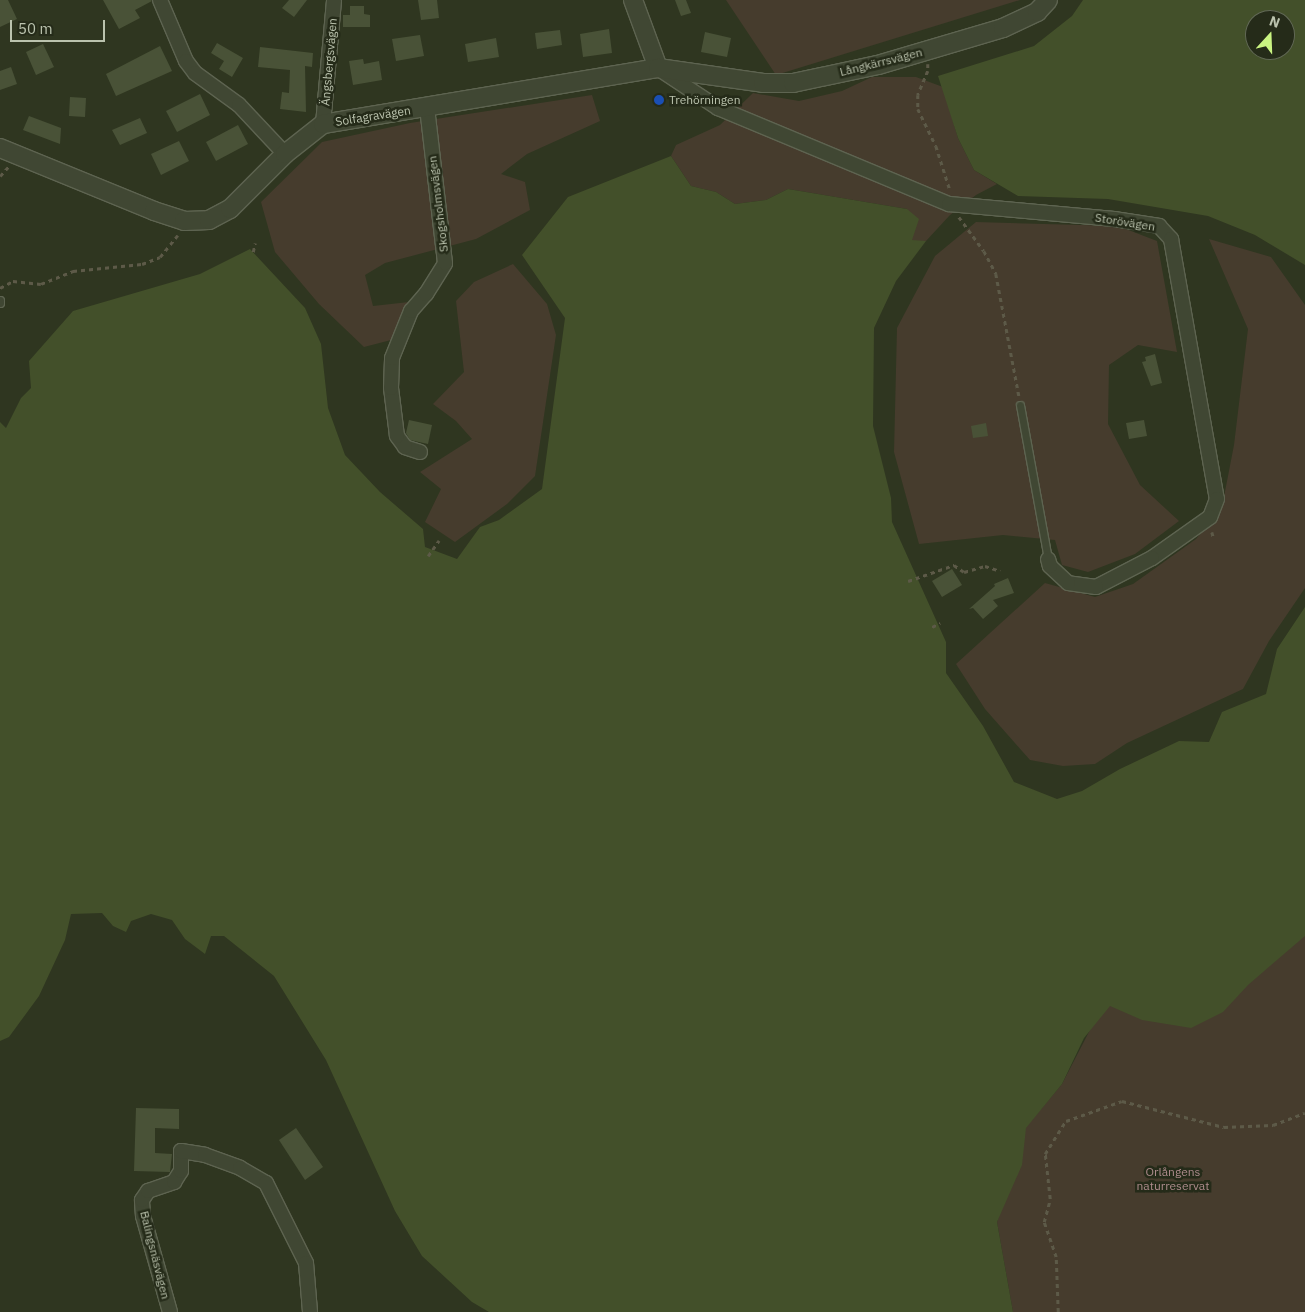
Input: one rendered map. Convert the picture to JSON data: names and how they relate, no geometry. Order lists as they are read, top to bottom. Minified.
{"streets":{"street":["Ängsbergsvägen","Långkärrsvägen","Solfagravägen","Skogsholmsvägen","Storövägen","Balingsnäsvägen"]},"crossings":[["Ängsbergsvägen","Solfagravägen"],["Långkärrsvägen","Solfagravägen"],["Solfagravägen","Skogsholmsvägen"],["Solfagravägen","Storövägen"]],"parks":["Orlångens naturreservat"],"places":["Trehörningen"],"scale_bar":"50 m","north":"top"}
